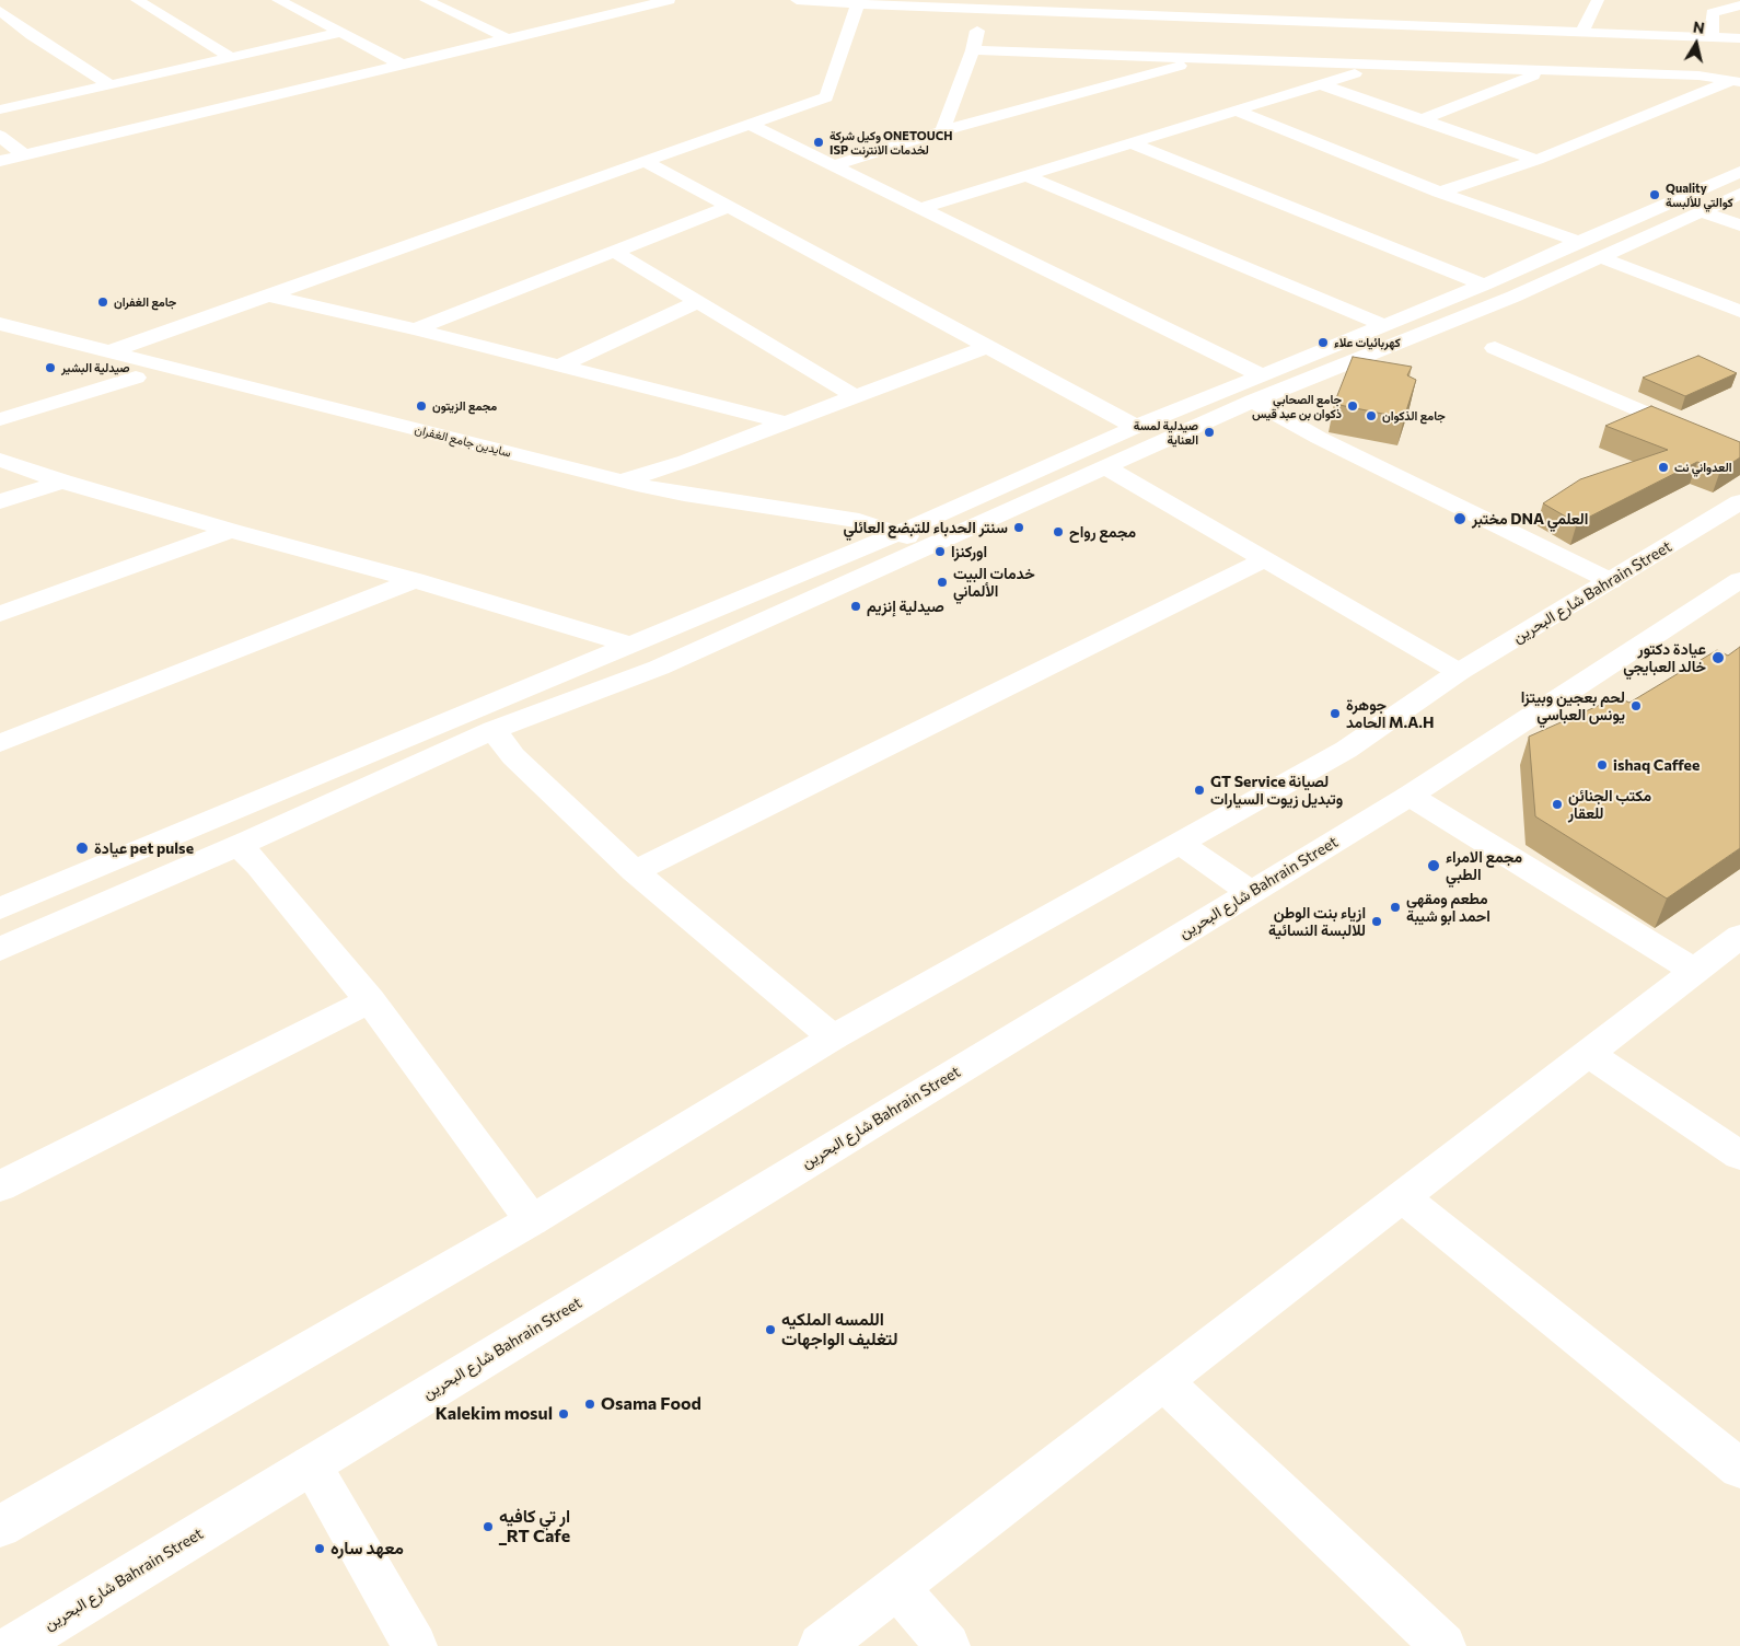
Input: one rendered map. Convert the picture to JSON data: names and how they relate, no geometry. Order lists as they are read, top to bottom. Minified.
{"streets":{"street":["سايدين جامع الغفران","شارع البحرين Bahrain Street"]},"places":["وكيل شركة ONETOUCH ISP لخدمات الانترنت","Quality كوالتي للألبسة","جامع الغفران","كهربائيات علاء","صيدلية البشير","مجمع الزيتون","جامع الصحابي ذكوان بن عبد قيس","جامع الذكوان","صيدلية لمسة العناية","العدواني نت","مختبر DNA العلمي","سنتر الحدباء للتبضع العائلي","مجمع رواح","اوركنزا","خدمات البيت الألماني","صيدلية إنزيم","عيادة دكتور خالد العبايجي","لحم بعجين وبيتزا يونس العباسي","جوهرة الحامد M.A.H","ishaq Caffee","GT Service لصيانة وتبديل زيوت السيارات","مكتب الجنائن للعقار","عيادة pet pulse","مجمع الامراء الطبي","مطعم ومقهى احمد ابو شيبة","ازياء بنت الوطن للالبسة النسائية","اللمسه الملكيه لتغليف الواجهات","Osama Food","Kalekim mosul","ار تي كافيه _RT Cafe","معهد ساره"],"north":"top"}
